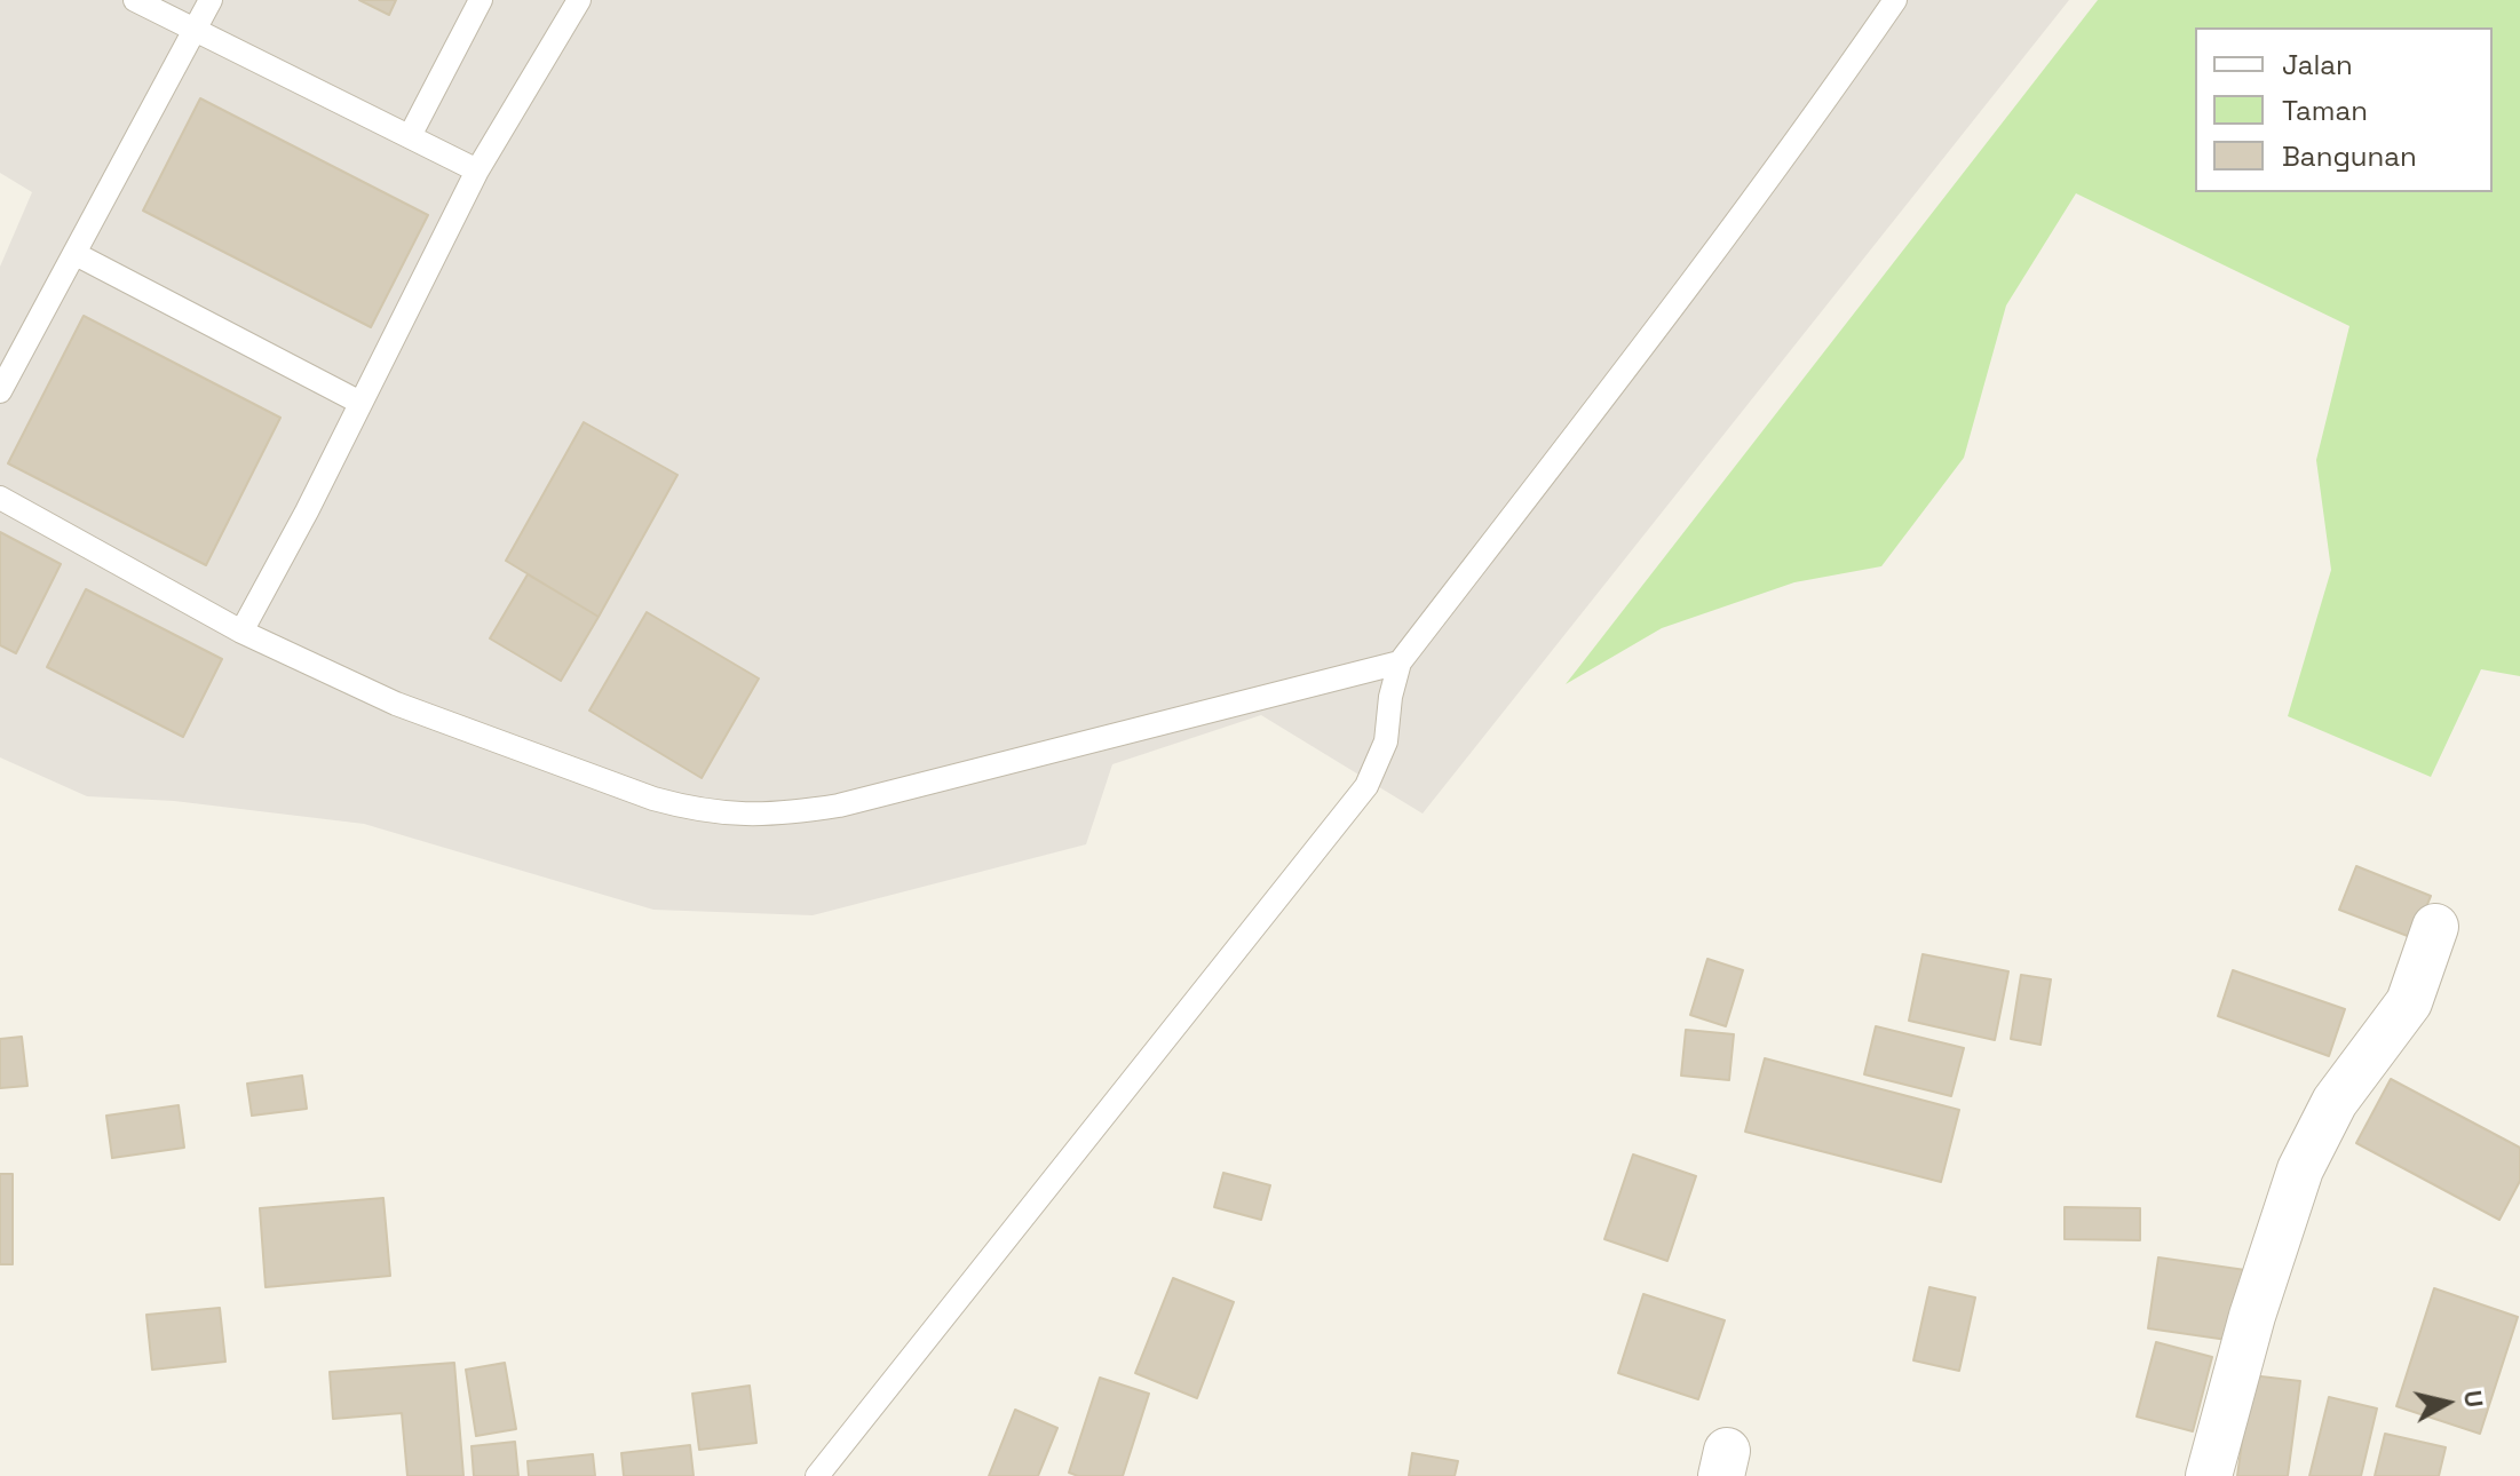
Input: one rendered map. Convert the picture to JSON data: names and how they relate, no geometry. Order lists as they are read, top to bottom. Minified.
{"legend":["Jalan","Taman","Bangunan"],"north":"right"}
